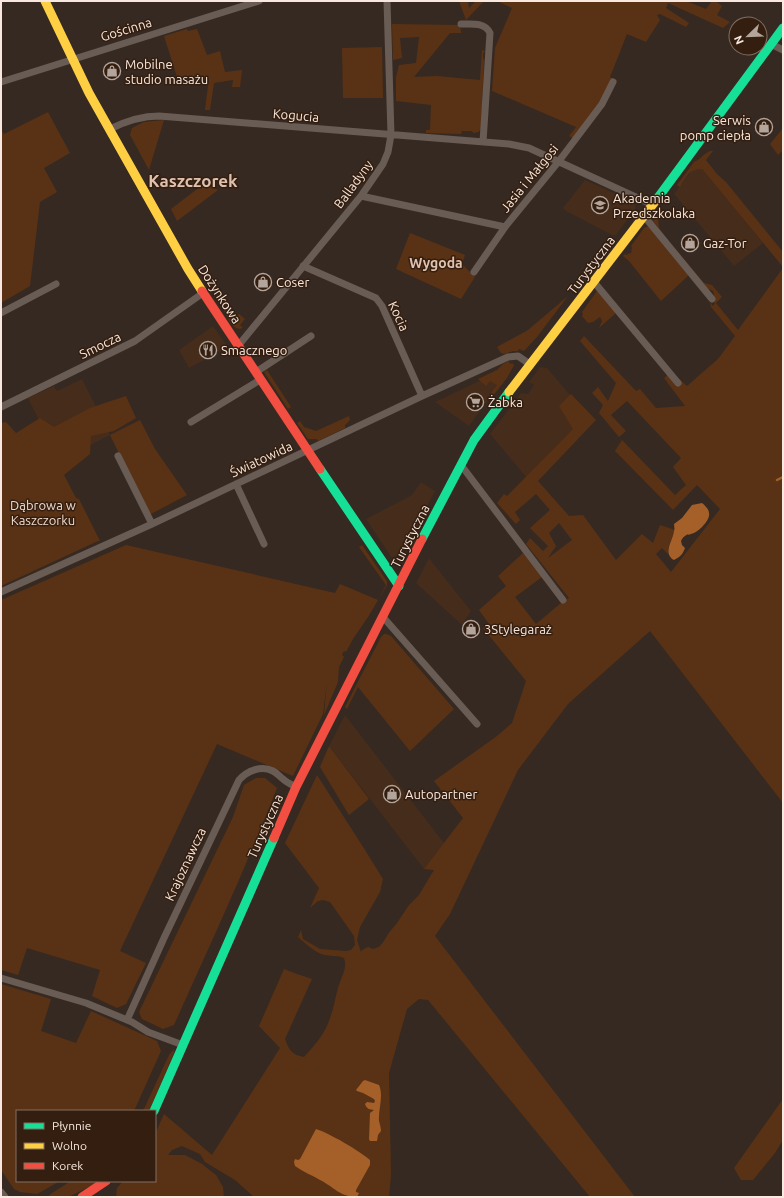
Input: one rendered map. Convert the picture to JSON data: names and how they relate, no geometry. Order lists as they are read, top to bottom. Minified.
{"streets":{"main road":["Turystyczna","Dożynkowa"],"street":["Gościnna","Kogucia","Jasia i Małgosi","Balladyny","Kocia","Smocza","Światowida","Krajoznawcza"]},"crossings":[["Gościnna","Dożynkowa"],["Kogucia","Jasia i Małgosi"],["Kogucia","Balladyny"],["Kogucia","Turystyczna"],["Kogucia","Dożynkowa"],["Jasia i Małgosi","Balladyny"],["Balladyny","Dożynkowa"],["Balladyny","Kocia"],["Turystyczna","Dożynkowa"],["Turystyczna","Światowida"],["Turystyczna","Krajoznawcza"],["Dożynkowa","Smocza"],["Dożynkowa","Światowida"],["Kocia","Światowida"]],"districts":["Kaszczorek","Wygoda"],"parks":["Dąbrowa w Kaszczorku"],"places":{"shop":["Mobilne studio masażu","Serwis pomp ciepła","Gaz-Tor","Coser","3Stylegaraż","Autopartner"],"school or university":["Akademia Przedszkolaka"],"restaurant":["Smacznego"],"supermarket":["Żabka"]},"legend":["Płynnie","Wolno","Korek"],"north":"bottom left"}
